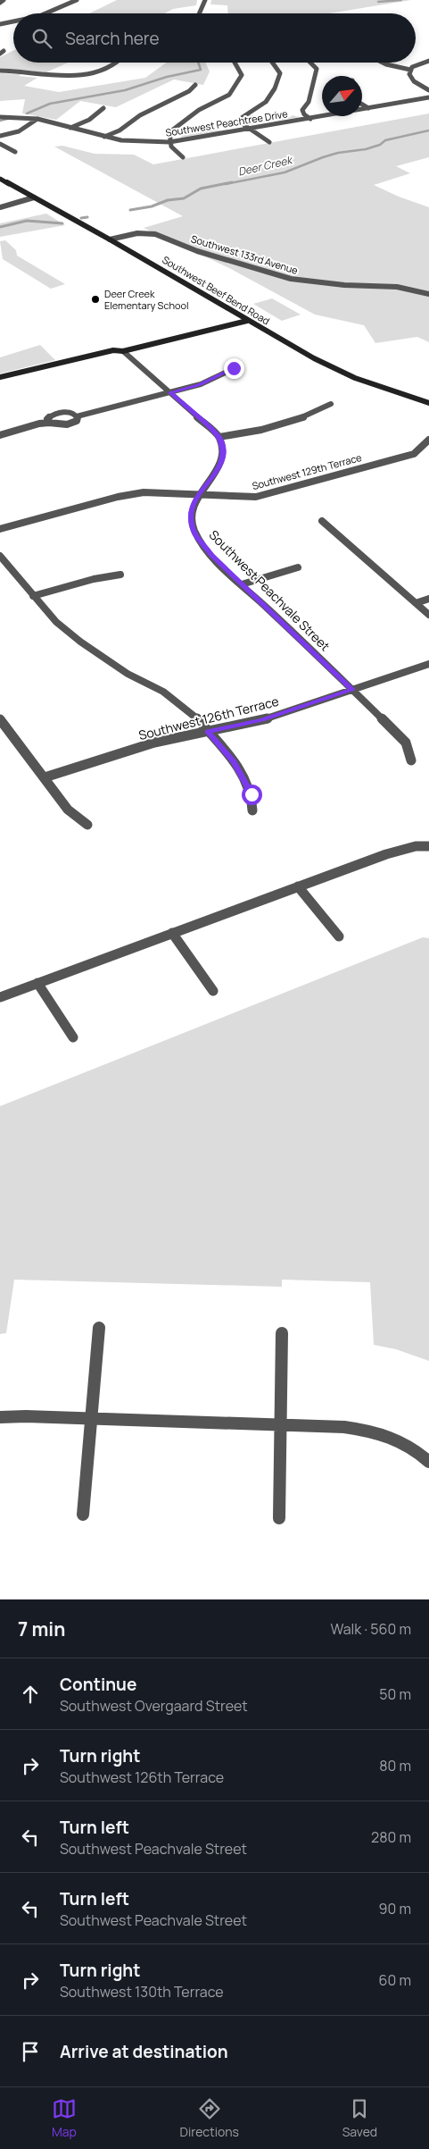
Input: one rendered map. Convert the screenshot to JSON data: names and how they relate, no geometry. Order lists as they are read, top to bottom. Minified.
{"streets":{"main road":["Southwest Beef Bend Road"],"street":["Southwest Peachtree Drive","Southwest 133rd Avenue","Southwest 129th Terrace","Southwest Peachvale Street","Southwest 126th Terrace"]},"crossings":[["Southwest 133rd Avenue","Southwest Beef Bend Road"],["Southwest 129th Terrace","Southwest Peachvale Street"],["Southwest Peachvale Street","Southwest 126th Terrace"]],"water":["Deer Creek"],"places":["Deer Creek Elementary School"],"north":"top right","page":{"search":"Search here","heading":["7 min","Walk · 560 m"],"list":[["Continue","Southwest Overgaard Street","50 m"],["Turn right","Southwest 126th Terrace","80 m"],["Turn left","Southwest Peachvale Street","280 m"],["Turn left","Southwest Peachvale Street","90 m"],["Turn right","Southwest 130th Terrace","60 m"],"Arrive at destination"],"nav":["Map","Directions","Saved"]}}
